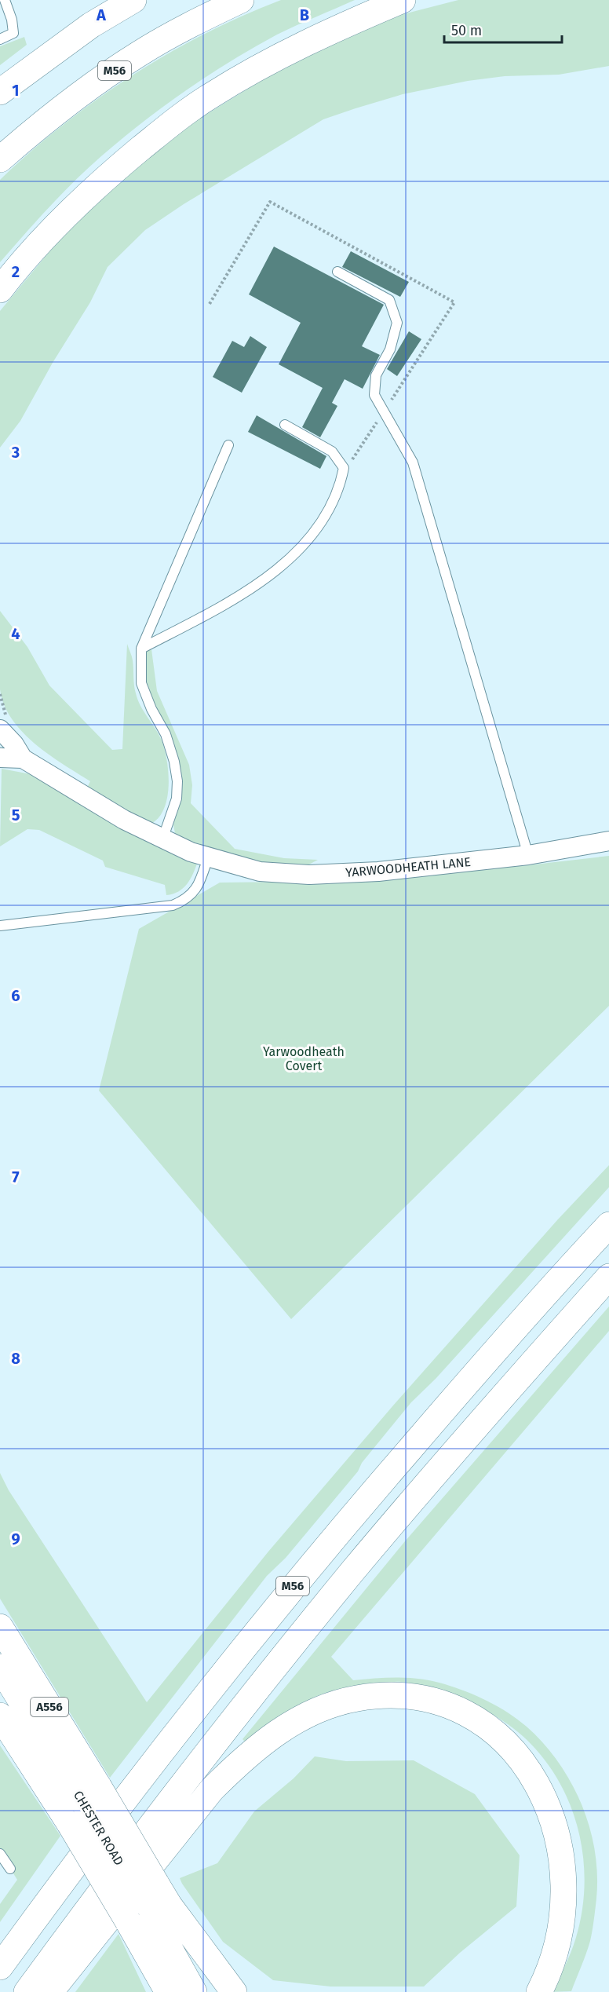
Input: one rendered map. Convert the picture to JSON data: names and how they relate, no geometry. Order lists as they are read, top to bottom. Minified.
{"streets":{"highway":["M56","A556","CHESTER ROAD"],"street":["YARWOODHEATH LANE"]},"crossings":[["A556","CHESTER ROAD"]],"parks":["Yarwoodheath Covert"],"scale_bar":"50 m","grid":{"columns":["A","B"],"rows":["1","2","3","4","5","6","7","8","9"]}}
